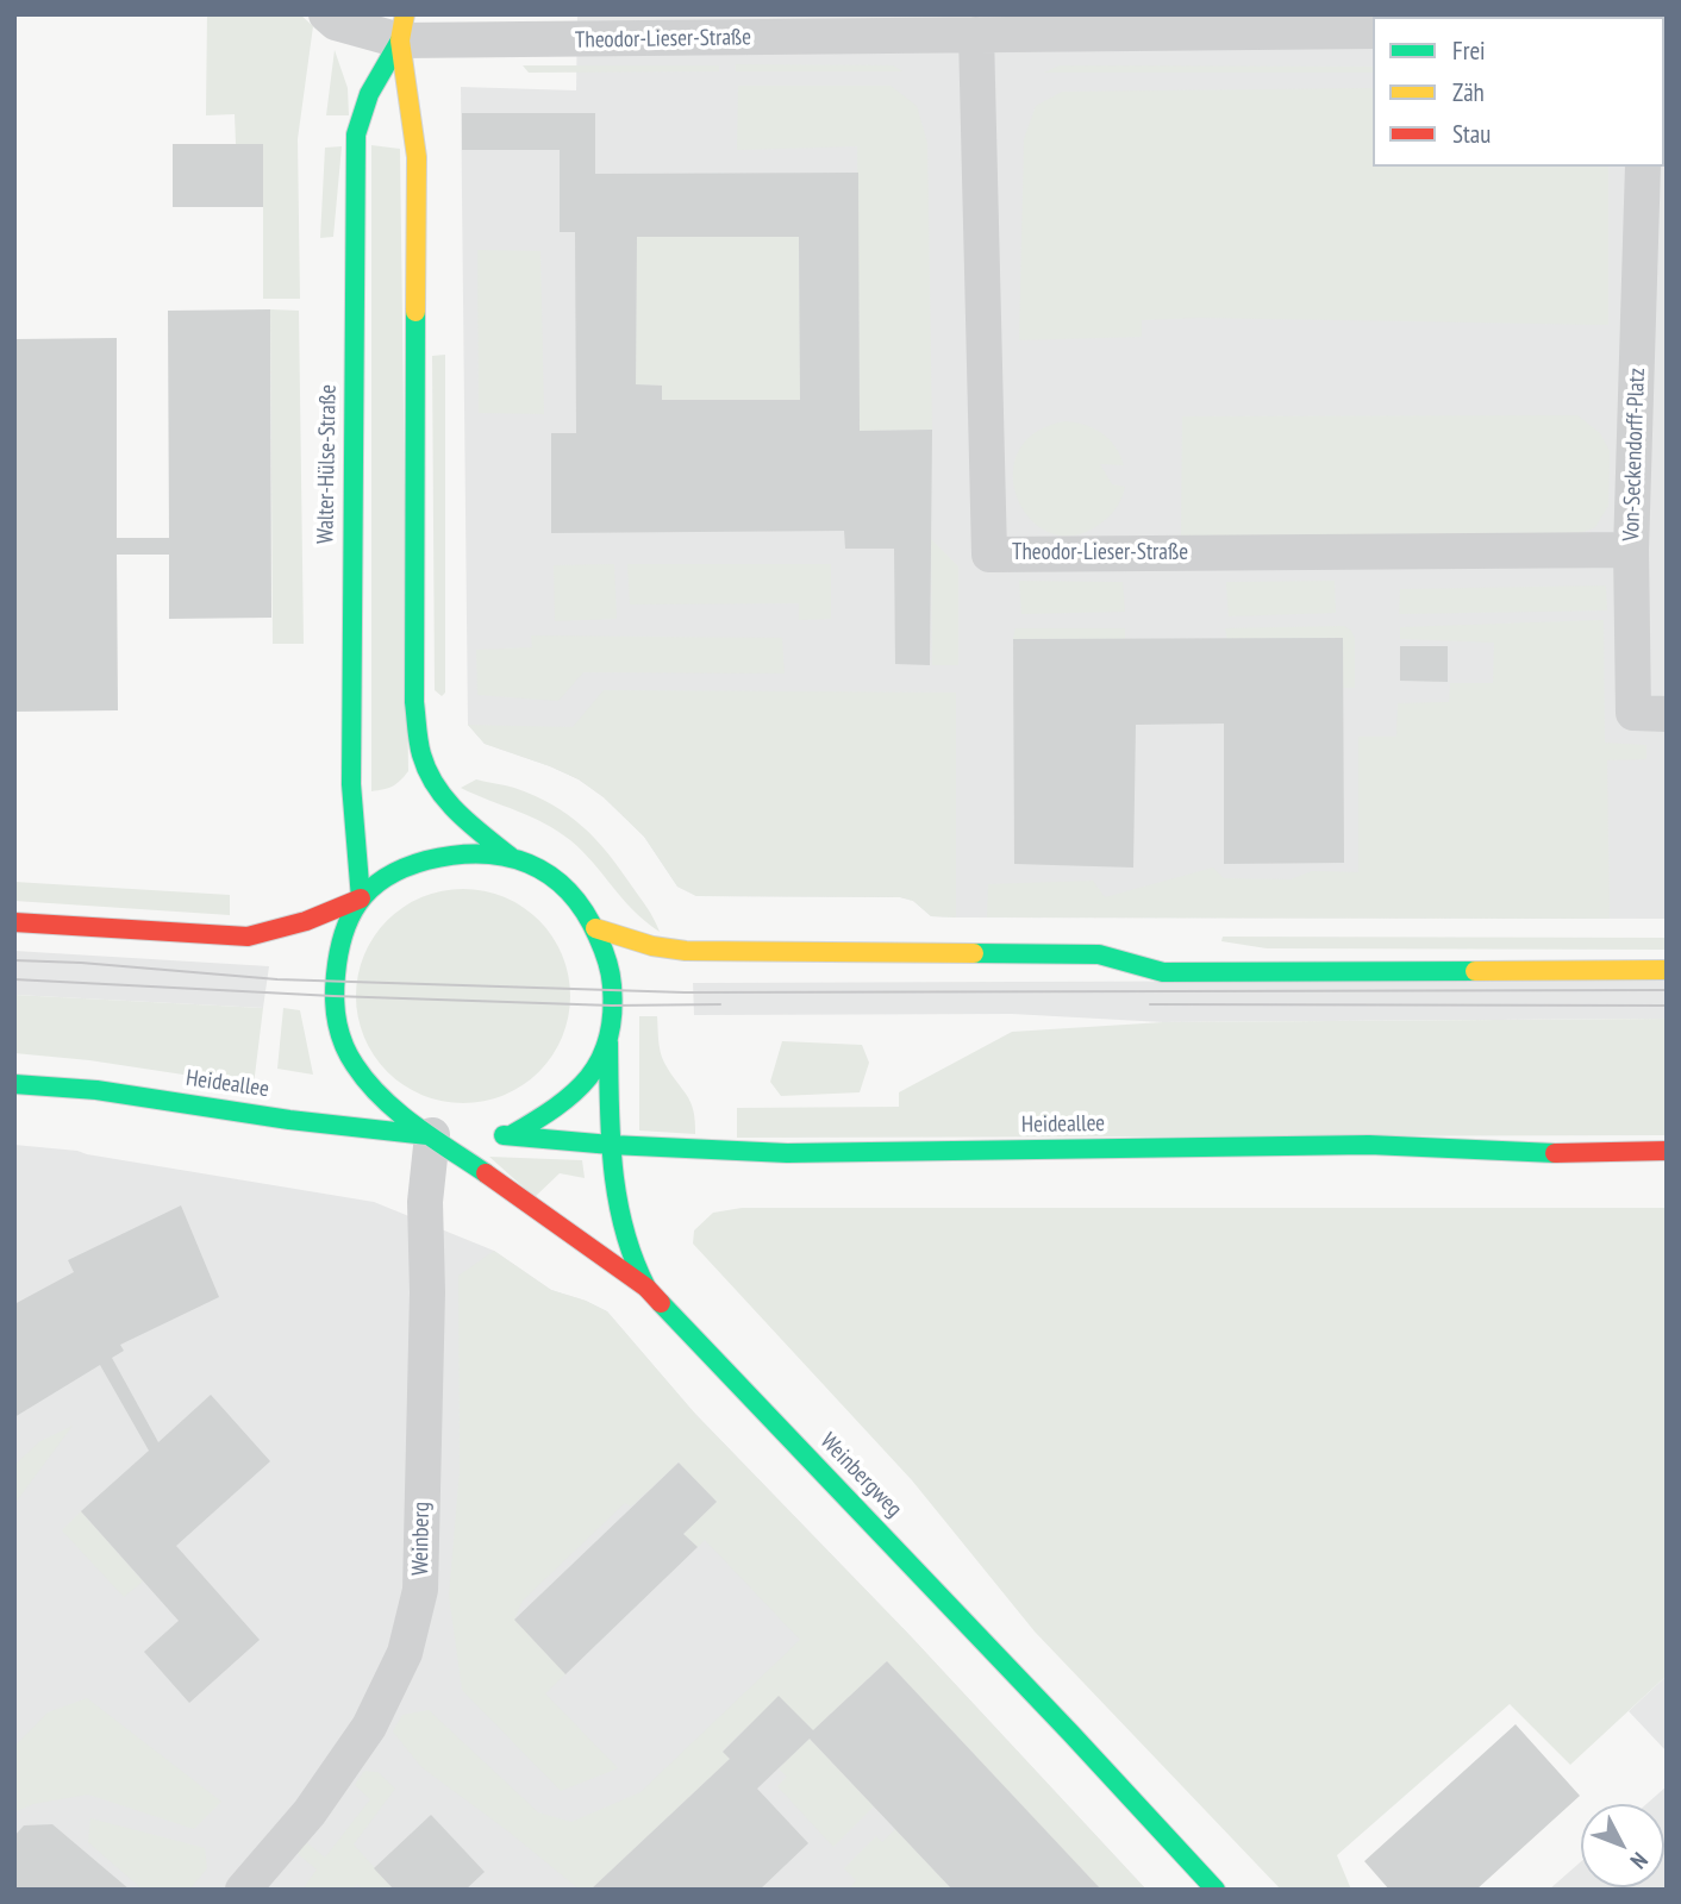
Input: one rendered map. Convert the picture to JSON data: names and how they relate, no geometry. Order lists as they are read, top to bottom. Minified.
{"streets":{"main road":["Walter-Hülse-Straße","Heideallee","Weinbergweg"],"street":["Theodor-Lieser-Straße","Von-Seckendorff-Platz","Weinberg"]},"crossings":[["Theodor-Lieser-Straße","Von-Seckendorff-Platz"],["Theodor-Lieser-Straße","Walter-Hülse-Straße"],["Walter-Hülse-Straße","Heideallee"],["Walter-Hülse-Straße","Weinbergweg"],["Walter-Hülse-Straße","Weinberg"],["Heideallee","Weinbergweg"],["Heideallee","Weinberg"],["Weinbergweg","Weinberg"]],"legend":["Frei","Zäh","Stau"],"north":"bottom right"}
